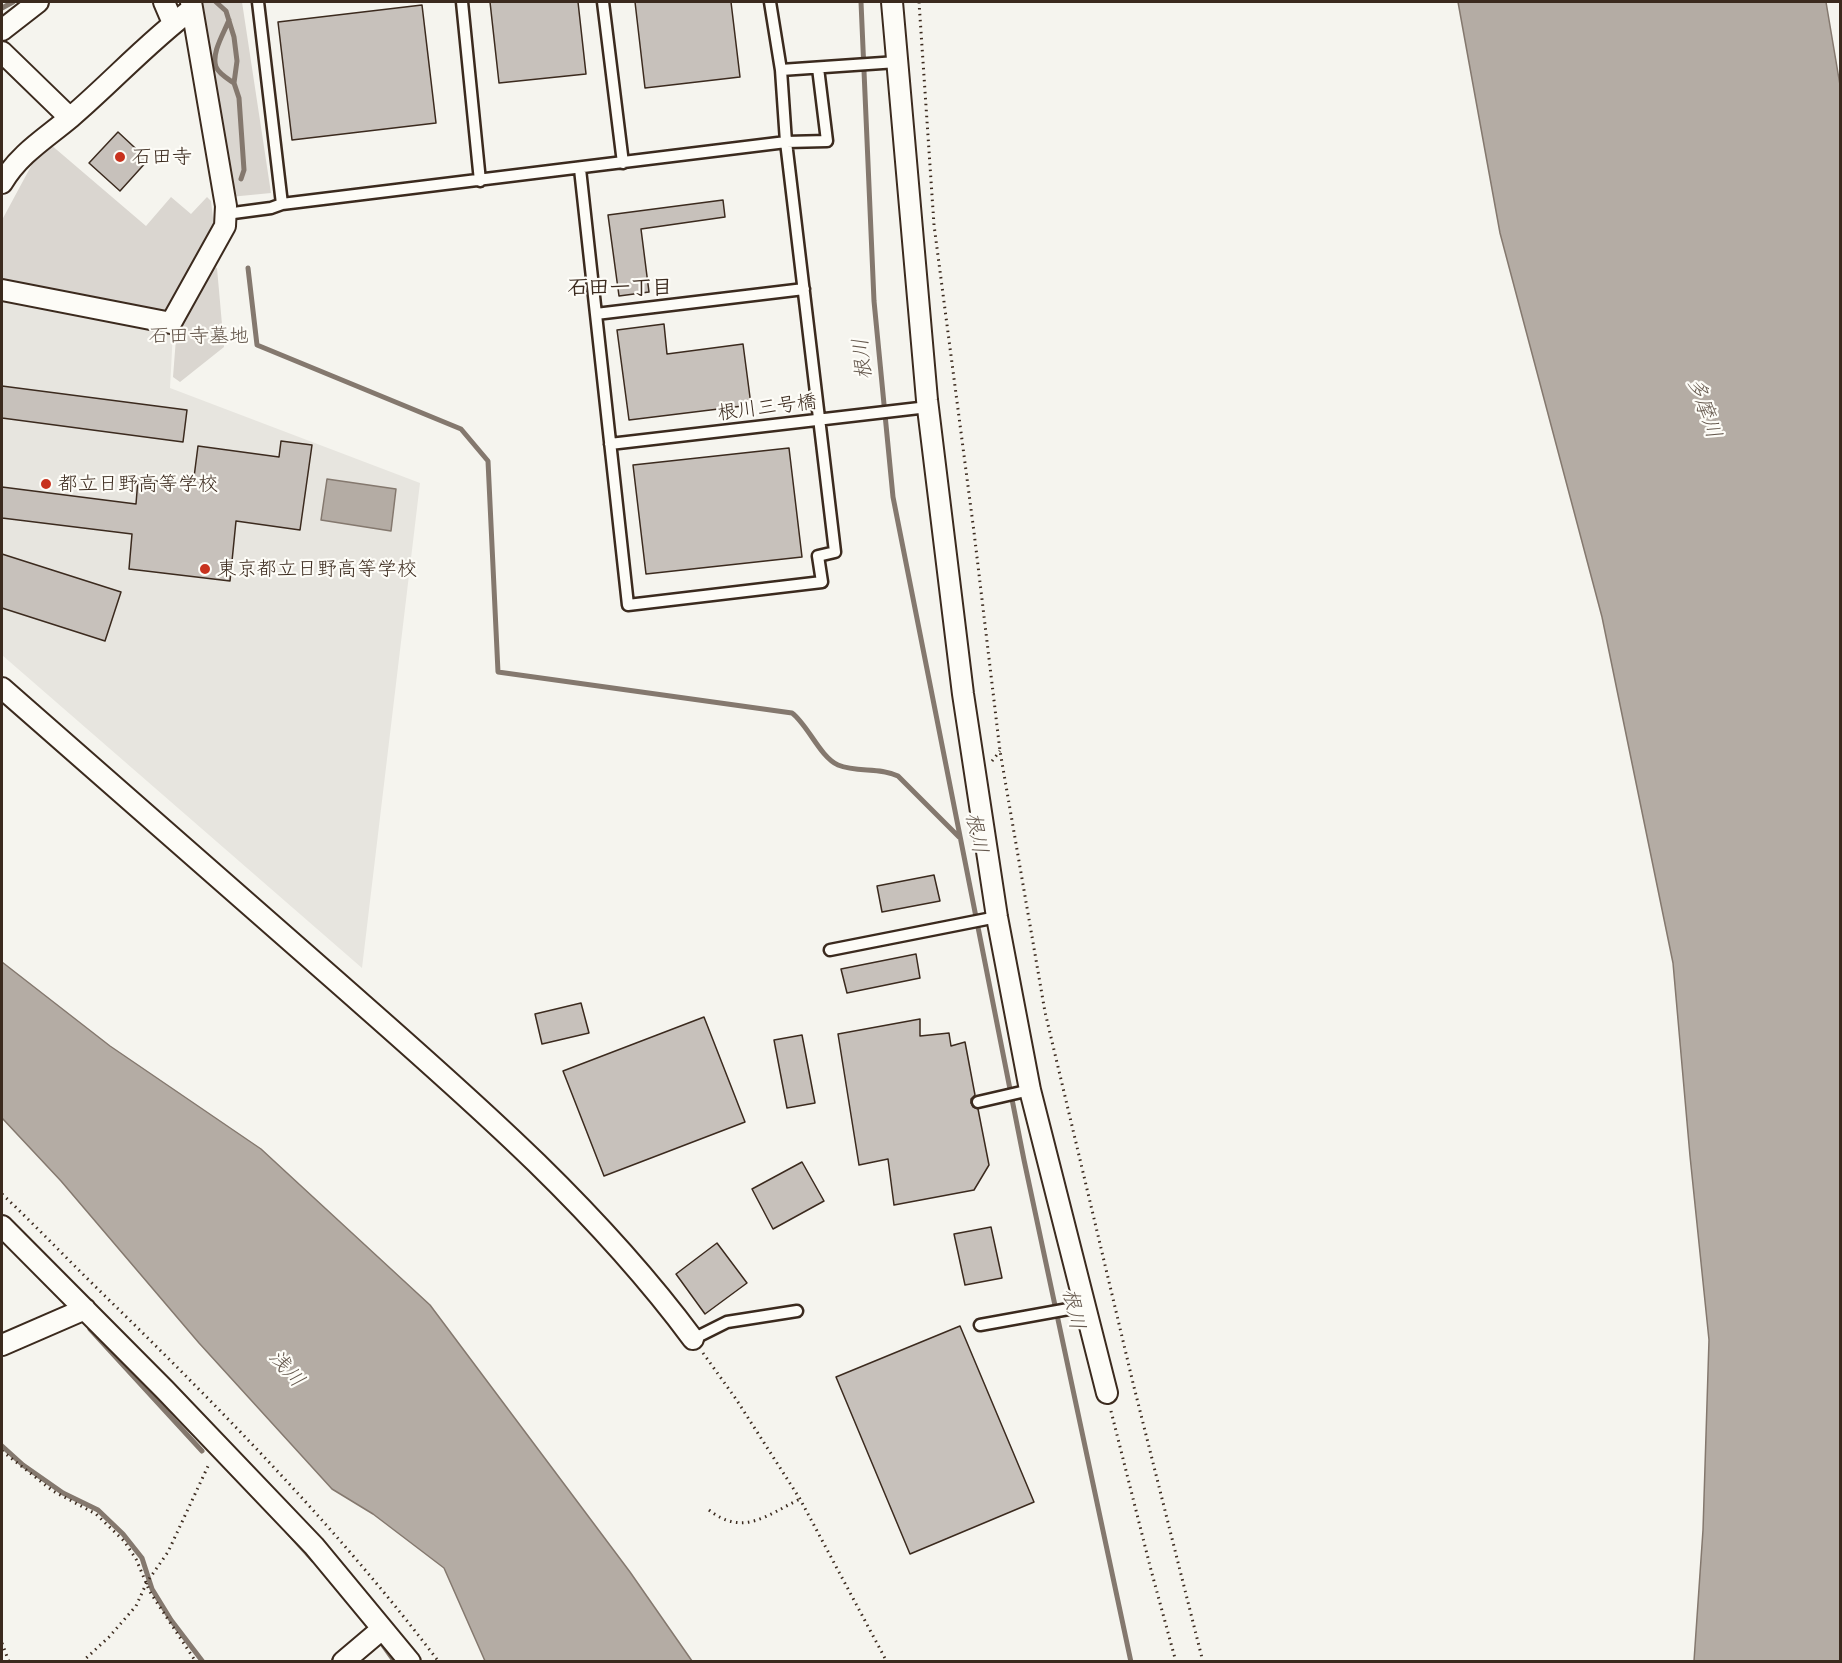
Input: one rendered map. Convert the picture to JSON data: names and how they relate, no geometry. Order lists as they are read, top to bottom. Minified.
{"streets":{"lane":["根川三号橋"]},"districts":["石田一丁目"],"water":["根川","多摩川","浅川"],"parks":["石田寺墓地"],"places":["石田寺","都立日野高等学校","東京都立日野高等学校"]}
